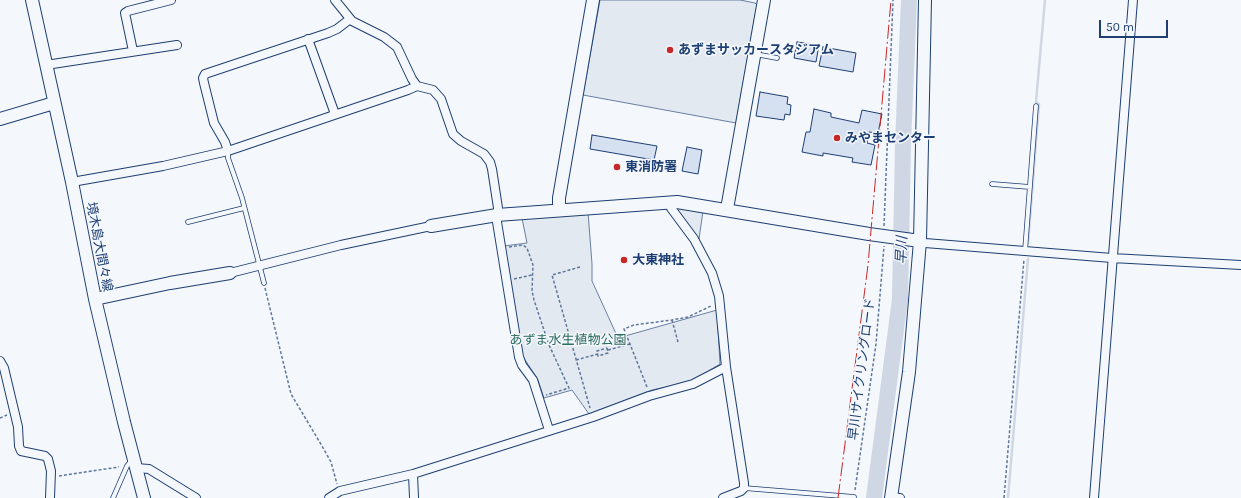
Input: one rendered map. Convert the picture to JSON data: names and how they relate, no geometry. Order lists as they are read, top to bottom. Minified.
{"streets":{"street":["境木島大間々線"],"path":["早川サイクリングロード"]},"water":["早川"],"parks":["あずま水生植物公園"],"places":["あずまサッカースタジアム","みやまセンター","東消防署","大東神社"],"scale_bar":"50 m"}
